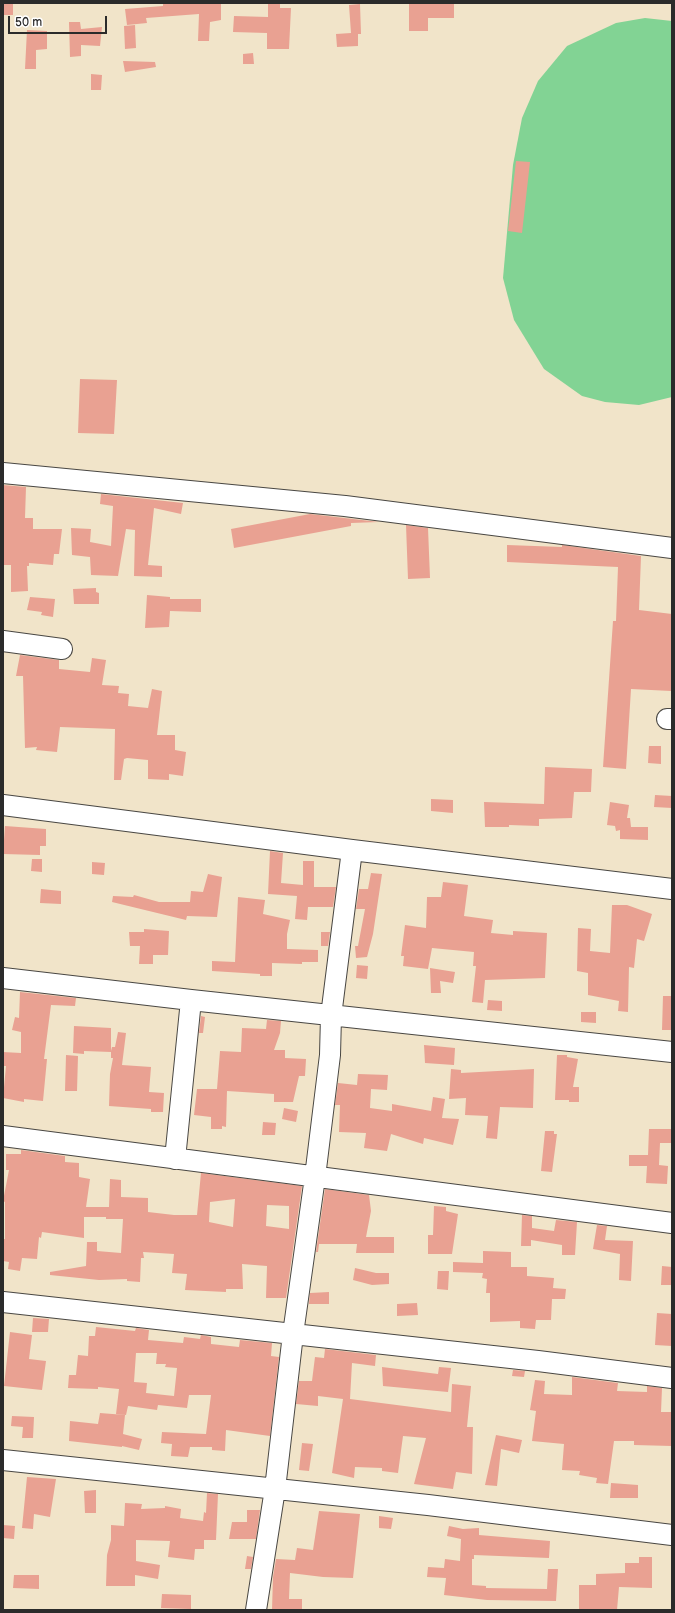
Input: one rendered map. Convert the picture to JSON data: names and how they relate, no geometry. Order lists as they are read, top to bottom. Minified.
{"scale_bar":"50 m"}
